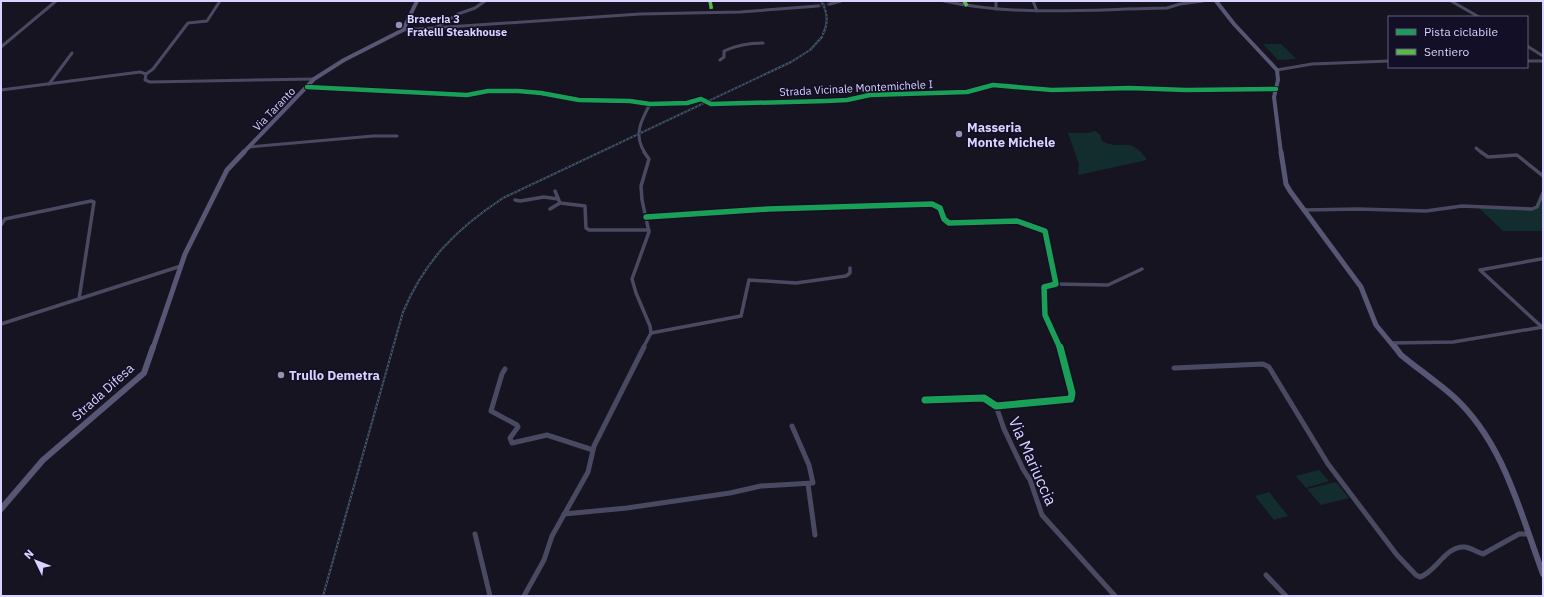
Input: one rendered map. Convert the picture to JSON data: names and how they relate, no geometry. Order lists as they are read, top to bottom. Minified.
{"streets":{"main road":["Via Taranto","Strada Difesa"],"street":["Strada Vicinale Montemichele I","Via Mariuccia"]},"crossings":[["Via Taranto","Strada Difesa"]],"places":["Braceria 3 Fratelli Steakhouse","Masseria Monte Michele","Trullo Demetra"],"legend":["Pista ciclabile","Sentiero"],"north":"top left"}
